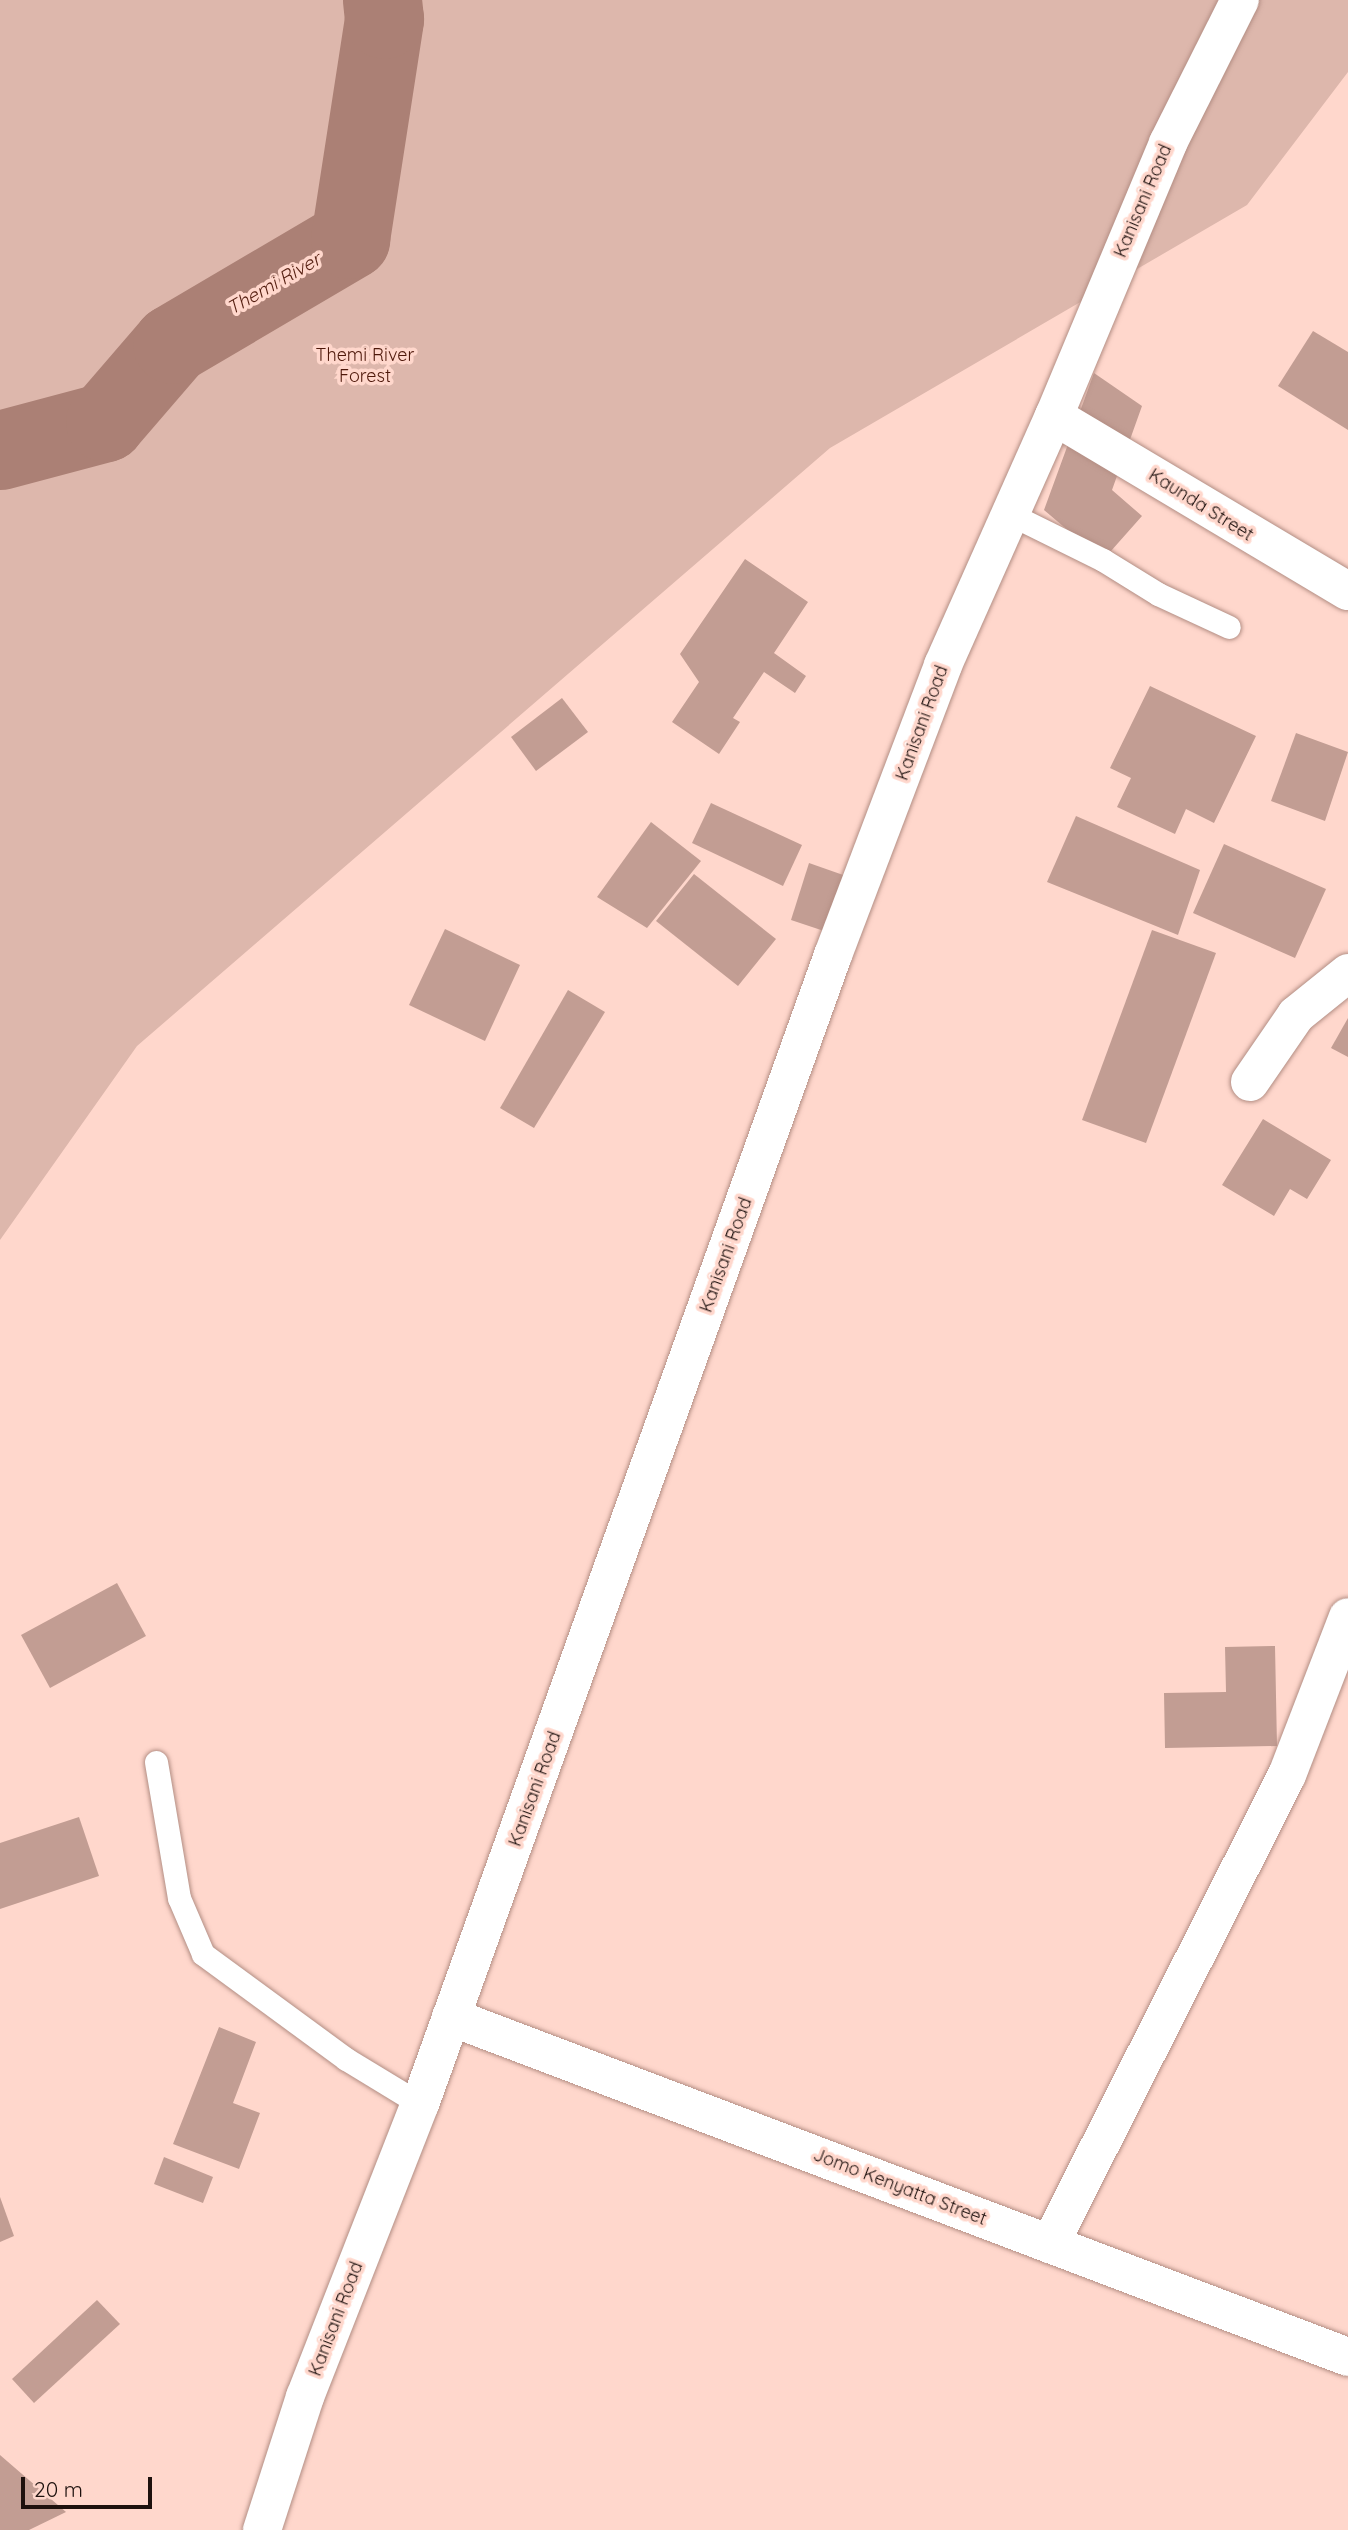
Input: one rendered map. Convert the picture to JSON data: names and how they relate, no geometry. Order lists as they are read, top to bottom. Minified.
{"streets":{"street":["Kanisani Road","Kaunda Street","Jomo Kenyatta Street"]},"crossings":[["Kanisani Road","Kaunda Street"],["Kanisani Road","Jomo Kenyatta Street"]],"water":["Themi River"],"parks":["Themi River Forest"],"scale_bar":"20 m"}
